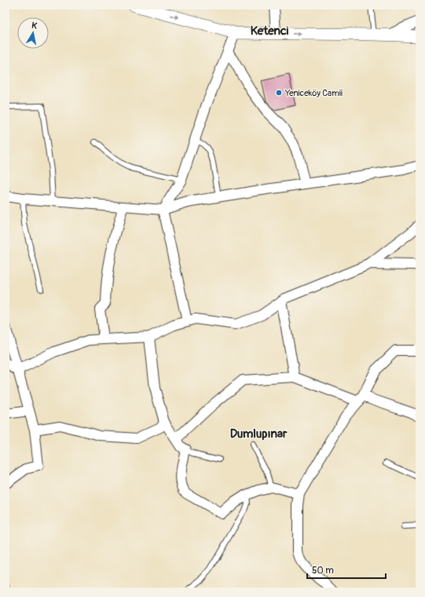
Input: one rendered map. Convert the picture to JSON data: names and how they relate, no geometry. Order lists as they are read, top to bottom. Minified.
{"districts":["Ketenci","Dumlupınar"],"places":["Yeniceköy Camii"],"scale_bar":"50 m","north":"top"}
